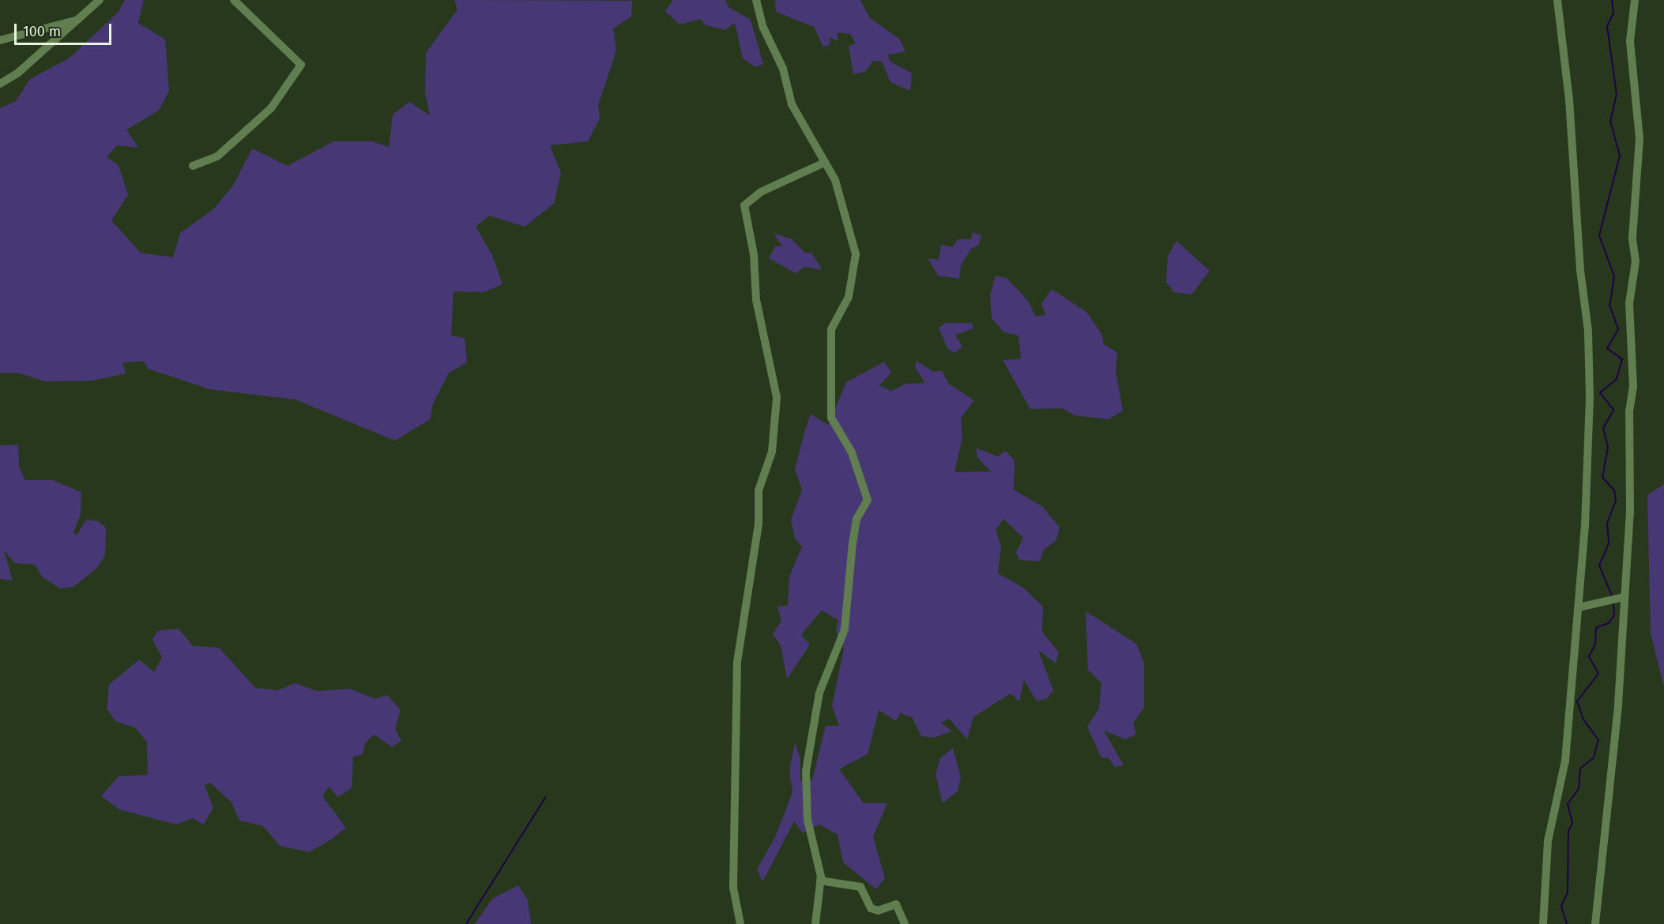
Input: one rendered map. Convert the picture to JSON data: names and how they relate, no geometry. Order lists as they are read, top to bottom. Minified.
{"scale_bar":"100 m"}
